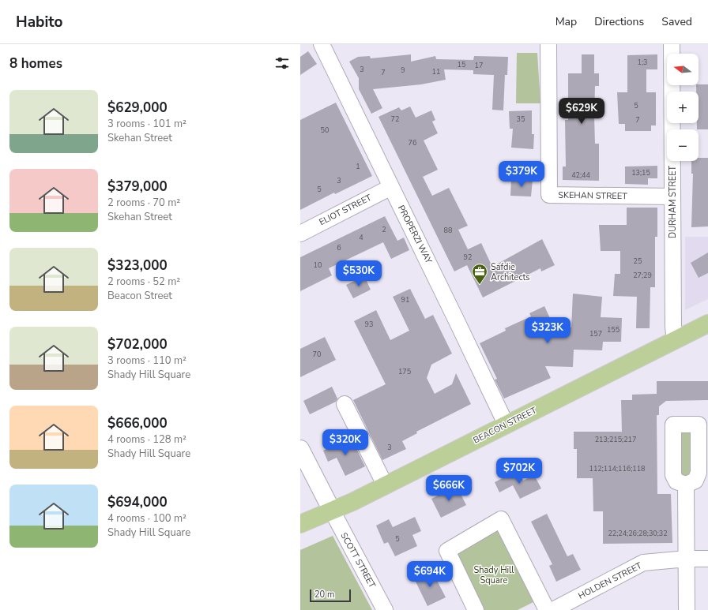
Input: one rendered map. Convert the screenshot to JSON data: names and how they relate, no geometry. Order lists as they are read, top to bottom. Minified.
{"streets":{"main road":["BEACON STREET"],"street":["SKEHAN STREET","DURHAM STREET","ELIOT STREET","PROPERZI WAY","SCOTT STREET","HOLDEN STREET"]},"crossings":[["SKEHAN STREET","DURHAM STREET"],["DURHAM STREET","BEACON STREET"],["ELIOT STREET","PROPERZI WAY"],["PROPERZI WAY","BEACON STREET"],["BEACON STREET","SCOTT STREET"]],"parks":["Shady Hill Square"],"places":{"office":["Safdie Architects"]},"house_numbers":["1;3","15","17","3","9","11","7","5","72","35","7","50","76","1","13;15","42;44","3","5","2","88","4","6","92","25","10","27;29","91","93","155","157","70","175","213;215;217","3","112;114;116;118","22;24;26;28;30;32","5"],"scale_bar":"20 m","north":"left","page":{"header":"Habito","nav":["Map","Directions","Saved"],"heading":"8 homes","map_buttons":["+","−"],"list":[{"name":"$629,000","note":"3 rooms · 101 m² · Skehan Street"},{"name":"$379,000","note":"2 rooms · 70 m² · Skehan Street"},{"name":"$323,000","note":"2 rooms · 52 m² · Beacon Street"},{"name":"$702,000","note":"3 rooms · 110 m² · Shady Hill Square"},{"name":"$666,000","note":"4 rooms · 128 m² · Shady Hill Square"},{"name":"$694,000","note":"4 rooms · 100 m² · Shady Hill Square"}],"price":["$629K","$379K","$530K","$323K","$320K","$702K","$666K","$694K"],"scale":"20 m"}}
